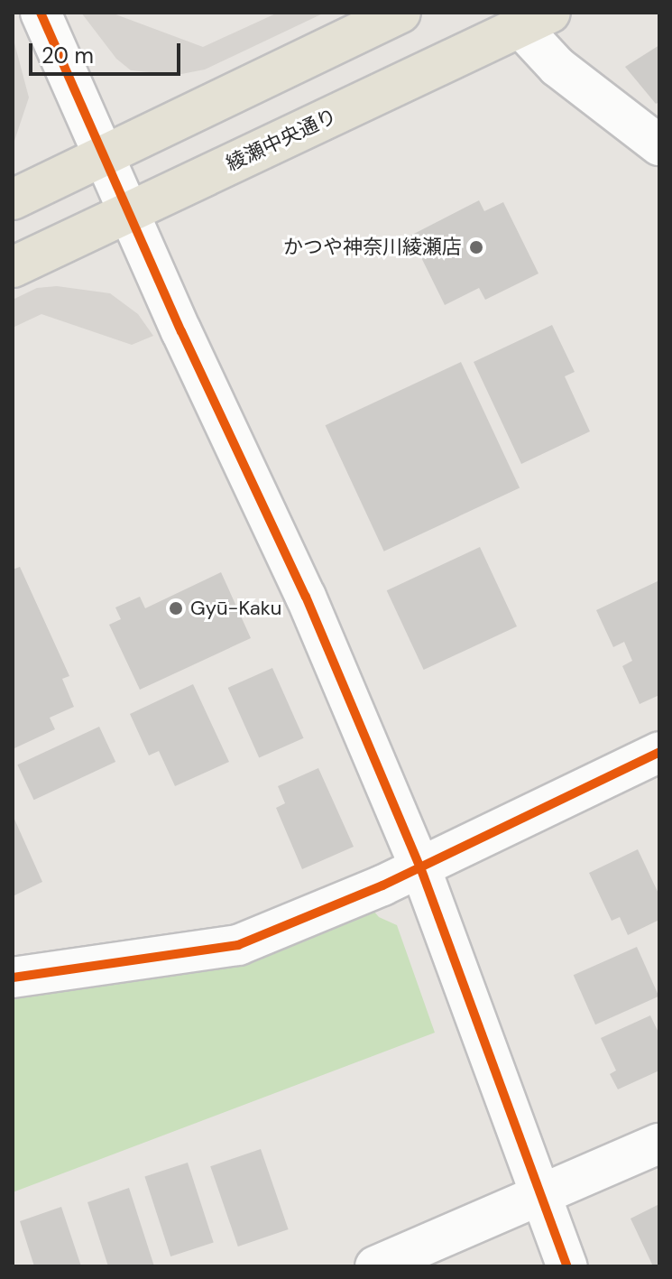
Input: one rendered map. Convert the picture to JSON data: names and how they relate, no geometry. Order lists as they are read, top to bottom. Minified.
{"streets":{"main road":["綾瀬中央通り"]},"places":["かつや神奈川綾瀬店","Gyū-Kaku"],"scale_bar":"20 m"}
